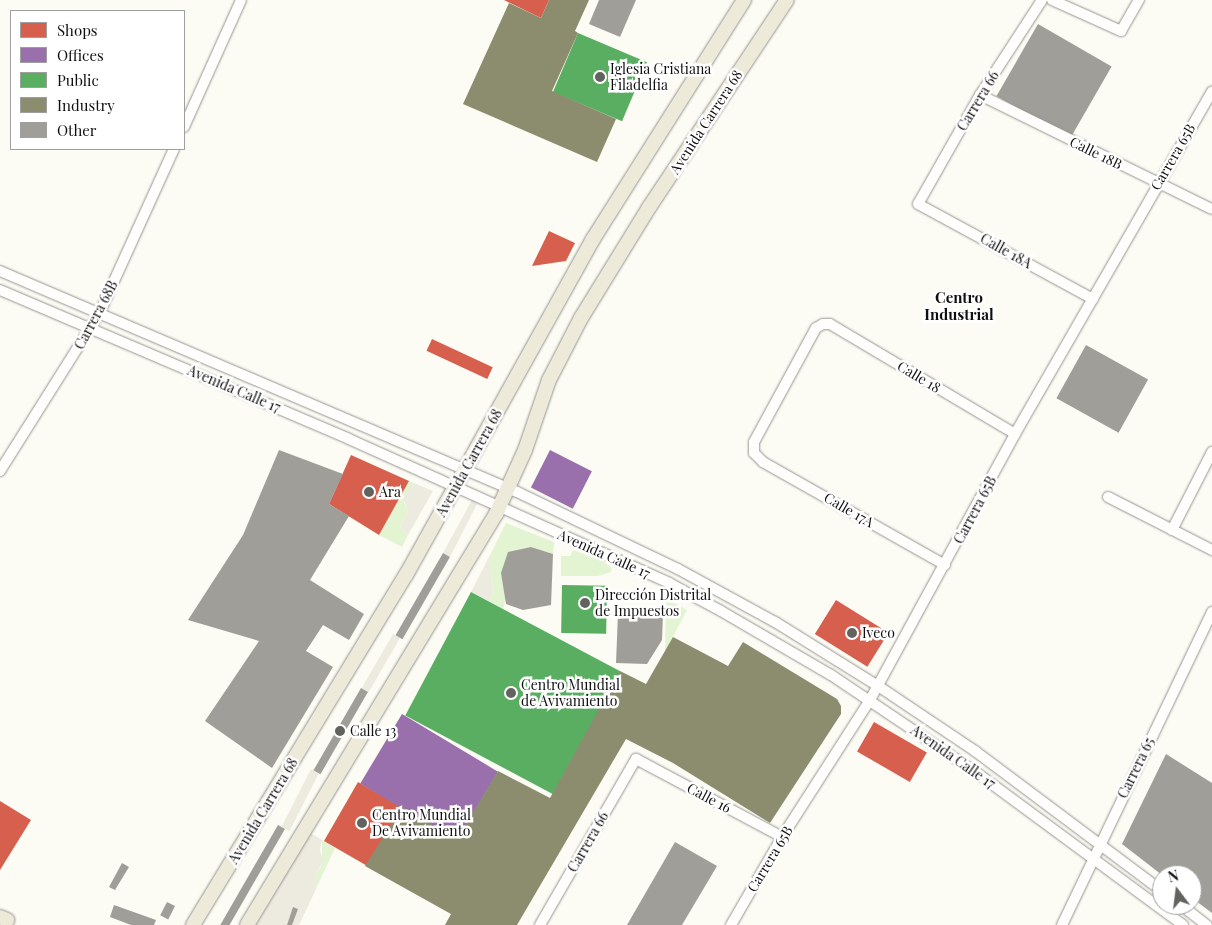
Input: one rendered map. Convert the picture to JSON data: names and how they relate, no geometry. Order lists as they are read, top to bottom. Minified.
{"streets":{"main road":["Avenida Carrera 68"],"street":["Carrera 66","Calle 18B","Carrera 65B","Calle 18A","Carrera 68B","Calle 18","Avenida Calle 17","Calle 17A","Carrera 65","Calle 16"]},"crossings":[["Carrera 66","Calle 18B"],["Carrera 66","Calle 18A"],["Carrera 66","Calle 16"],["Avenida Carrera 68","Avenida Calle 17"],["Calle 18B","Carrera 65B"],["Carrera 65B","Calle 18A"],["Carrera 65B","Calle 18"],["Carrera 65B","Avenida Calle 17"],["Carrera 65B","Calle 17A"],["Carrera 65B","Calle 16"],["Carrera 68B","Avenida Calle 17"],["Calle 18","Calle 17A"],["Avenida Calle 17","Carrera 65"]],"districts":["Centro Industrial"],"places":["Iglesia Cristiana Filadelfia","Ara","Dirección Distrital de Impuestos","Iveco","Centro Mundial de Avivamiento","Calle 13","Centro Mundial De Avivamiento"],"legend":["Shops","Offices","Public","Industry","Other"],"north":"top"}
